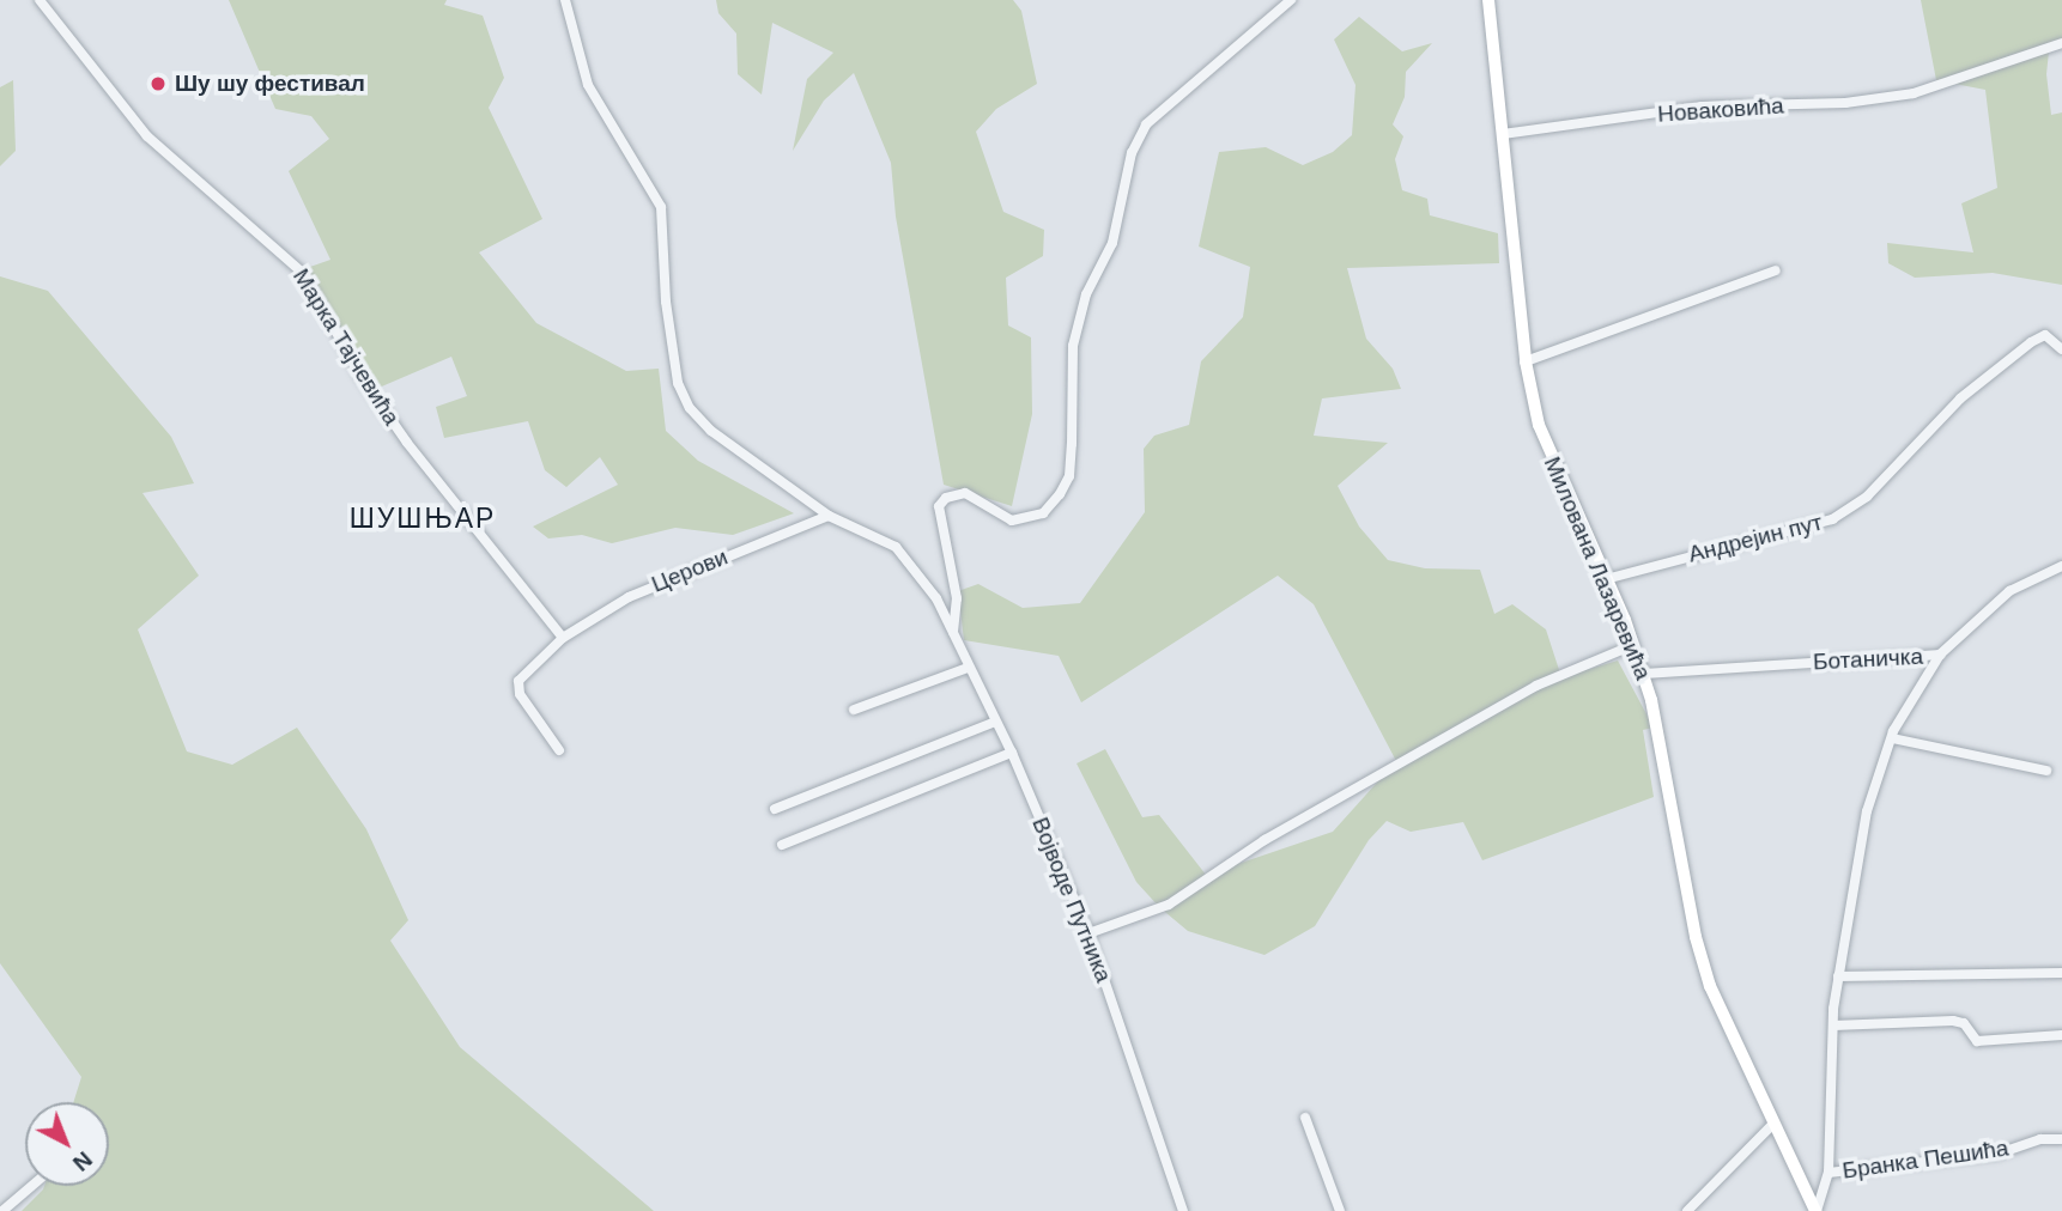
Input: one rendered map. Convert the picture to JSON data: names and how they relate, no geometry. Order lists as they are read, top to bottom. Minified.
{"streets":{"street":["Новаковића","Марка Тајчевића","Андрејин пут","Милована Лазаревића","Церови","Ботаничка","Војводе Путника","Бранка Пешића"]},"crossings":[["Новаковића","Милована Лазаревића"],["Марка Тајчевића","Церови"],["Андрејин пут","Милована Лазаревића"],["Милована Лазаревића","Ботаничка"],["Милована Лазаревића","Бранка Пешића"],["Церови","Војводе Путника"]],"districts":["ШУШЊАР"],"places":["Шу шу фестивал"],"north":"bottom right"}
